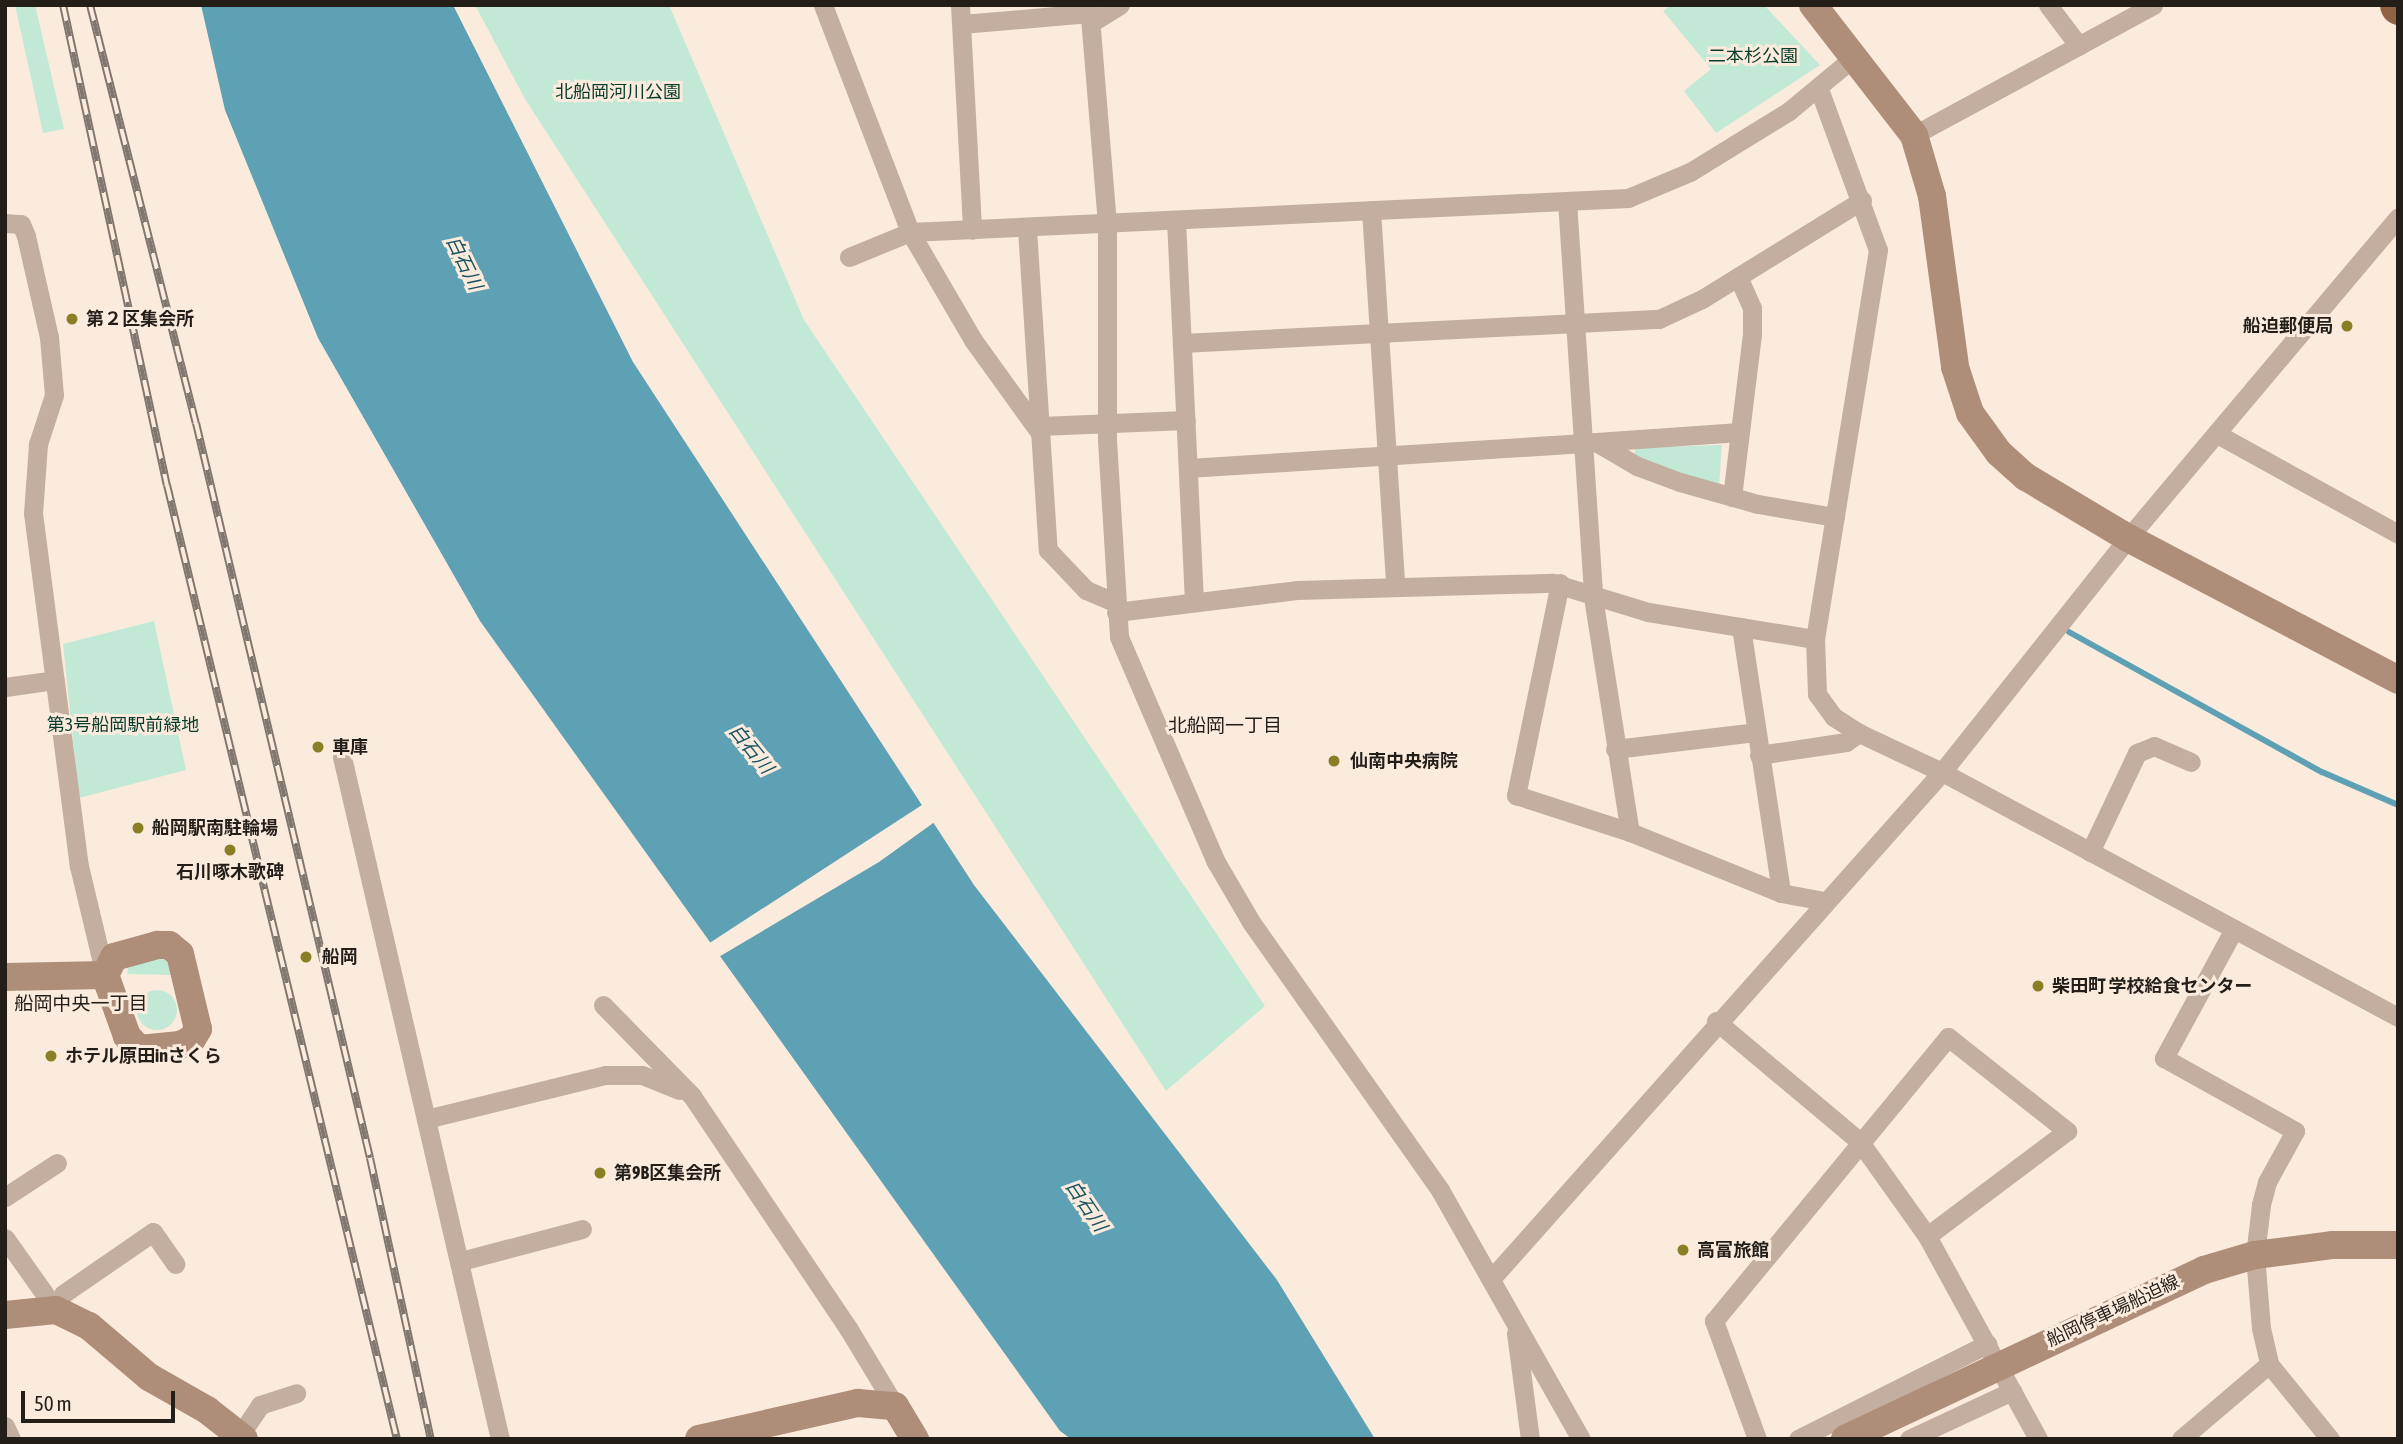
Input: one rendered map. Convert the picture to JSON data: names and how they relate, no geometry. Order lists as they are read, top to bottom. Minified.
{"streets":{"street":["船岡停車場船迫線"]},"districts":["北船岡一丁目","船岡中央一丁目"],"water":["白石川"],"parks":["二本杉公園","北船岡河川公園","第3号船岡駅前緑地"],"places":["第２区集会所","船迫郵便局","車庫","仙南中央病院","船岡駅南駐輪場","石川啄木歌碑","船岡","柴田町 学校給食センター","ホテル原田inさくら","第9B区集会所","高富旅館"],"scale_bar":"50 m"}
